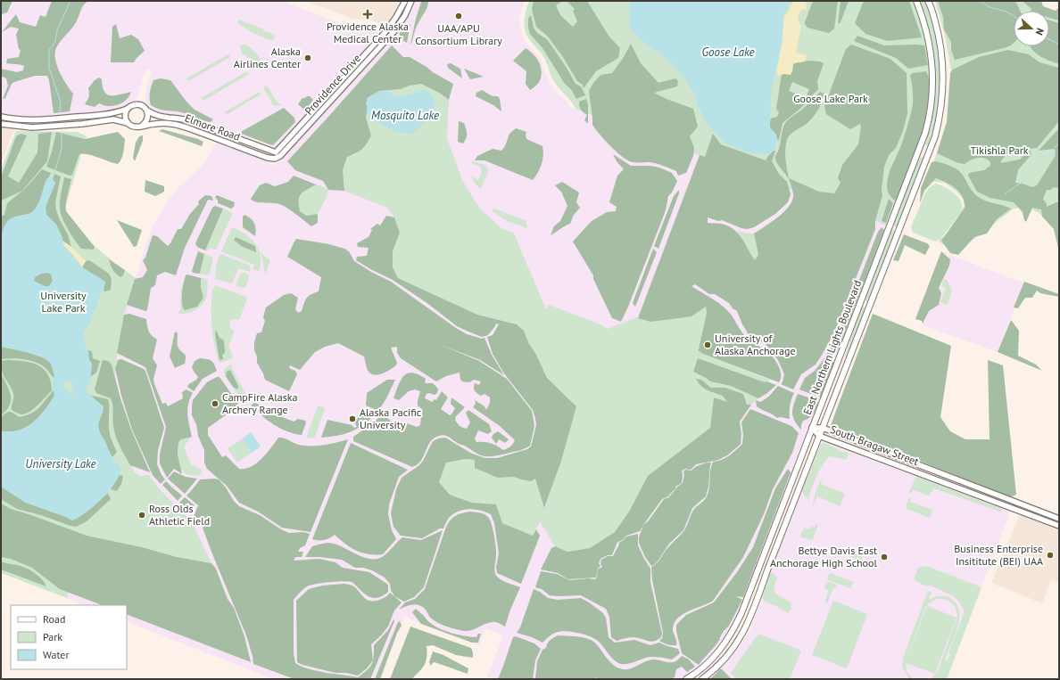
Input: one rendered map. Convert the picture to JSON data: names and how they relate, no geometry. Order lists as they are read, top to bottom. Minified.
{"streets":{"main road":["Providence Drive","Elmore Road","East Northern Lights Boulevard","South Bragaw Street"]},"crossings":[["Providence Drive","Elmore Road"],["East Northern Lights Boulevard","South Bragaw Street"]],"water":["Goose Lake","Mosquito Lake","University Lake"],"parks":["Goose Lake Park","Tikishla Park","University Lake Park"],"places":{"health":["Providence Alaska Medical Center"],"other":["UAA/APU Consortium Library","Alaska Airlines Center","University of Alaska Anchorage","CampFire Alaska Archery Range","Alaska Pacific University","Ross Olds Athletic Field","Business Enterprise Insititute (BEI) UAA","Bettye Davis East Anchorage High School"]},"legend":["Road","Park","Water"],"north":"right"}
